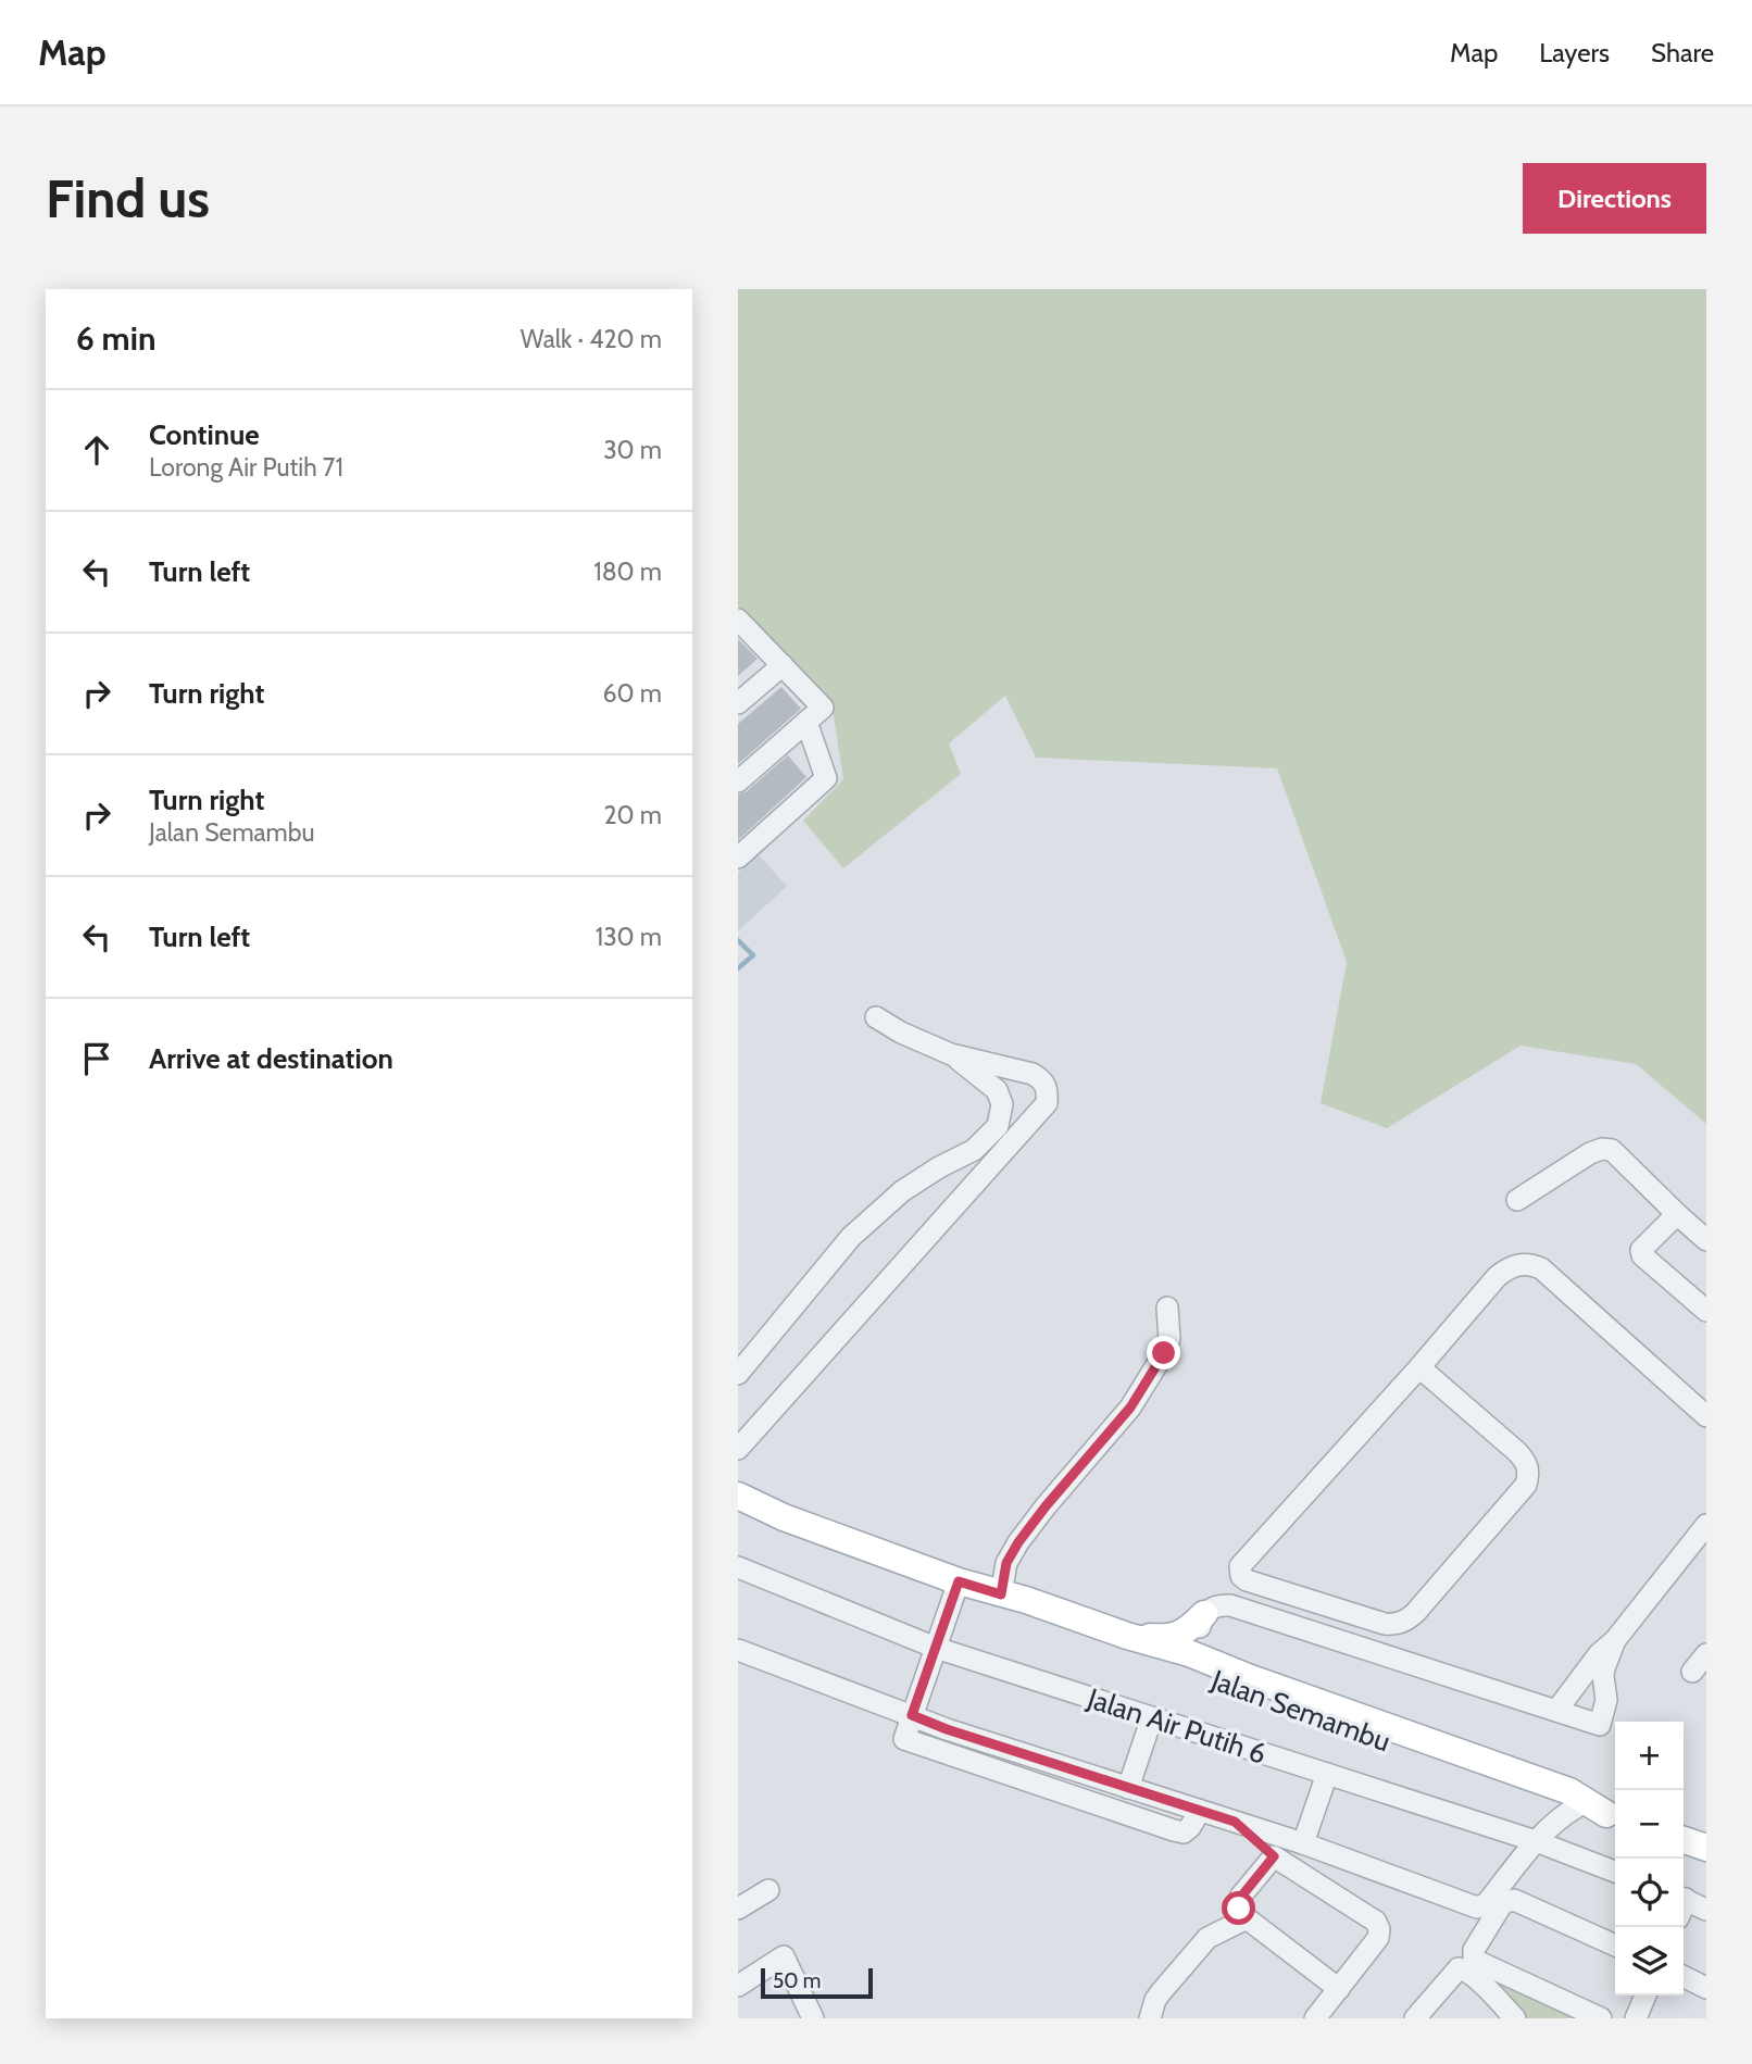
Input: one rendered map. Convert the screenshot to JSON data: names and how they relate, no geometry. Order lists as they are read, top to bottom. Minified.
{"streets":{"main road":["Jalan Semambu"],"street":["Jalan Air Putih 6"]},"scale_bar":"50 m","page":{"header":"Map","nav":["Map","Layers","Share"],"buttons":"Directions","title":"Find us","heading":["6 min","Walk · 420 m"],"list":[["Continue","Lorong Air Putih 71","30 m"],["Turn left","180 m"],["Turn right","60 m"],["Turn right","Jalan Semambu","20 m"],["Turn left","130 m"],"Arrive at destination"],"map_buttons":["+","−"],"scale":"50 m"}}
